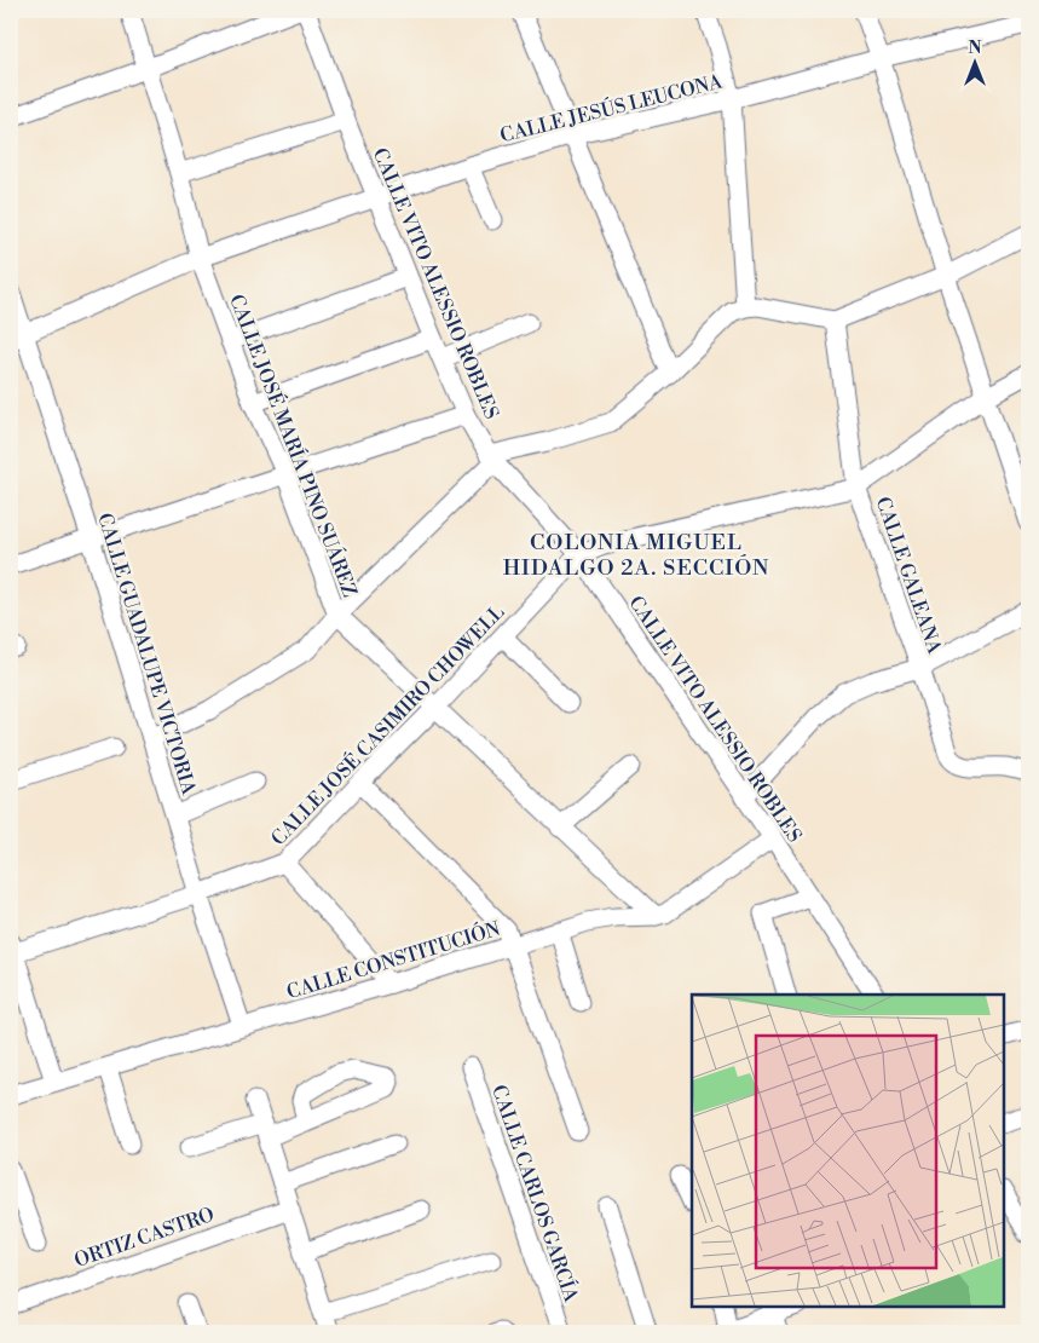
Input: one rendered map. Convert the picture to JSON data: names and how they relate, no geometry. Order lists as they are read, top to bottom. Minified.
{"streets":{"street":["CALLE JESÚS LEUCONA","CALLE VITO ALESSIO ROBLES","CALLE JOSÉ MARÍA PINO SUÁREZ","CALLE GALEANA","CALLE GUADALUPE VICTORIA","CALLE JOSÉ CASIMIRO CHOWELL","CALLE CONSTITUCIÓN","CALLE CARLOS GARCÍA","ORTIZ CASTRO"]},"crossings":[["CALLE JESÚS LEUCONA","CALLE VITO ALESSIO ROBLES"],["CALLE JESÚS LEUCONA","CALLE JOSÉ MARÍA PINO SUÁREZ"],["CALLE JESÚS LEUCONA","CALLE GUADALUPE VICTORIA"],["CALLE VITO ALESSIO ROBLES","CALLE JOSÉ CASIMIRO CHOWELL"],["CALLE VITO ALESSIO ROBLES","CALLE CONSTITUCIÓN"],["CALLE JOSÉ MARÍA PINO SUÁREZ","CALLE JOSÉ CASIMIRO CHOWELL"],["CALLE JOSÉ MARÍA PINO SUÁREZ","CALLE CONSTITUCIÓN"],["CALLE GALEANA","CALLE JOSÉ CASIMIRO CHOWELL"],["CALLE GUADALUPE VICTORIA","CALLE JOSÉ CASIMIRO CHOWELL"],["CALLE GUADALUPE VICTORIA","CALLE CONSTITUCIÓN"]],"districts":["COLONIA MIGUEL HIDALGO 2A. SECCIÓN"],"north":"top"}
